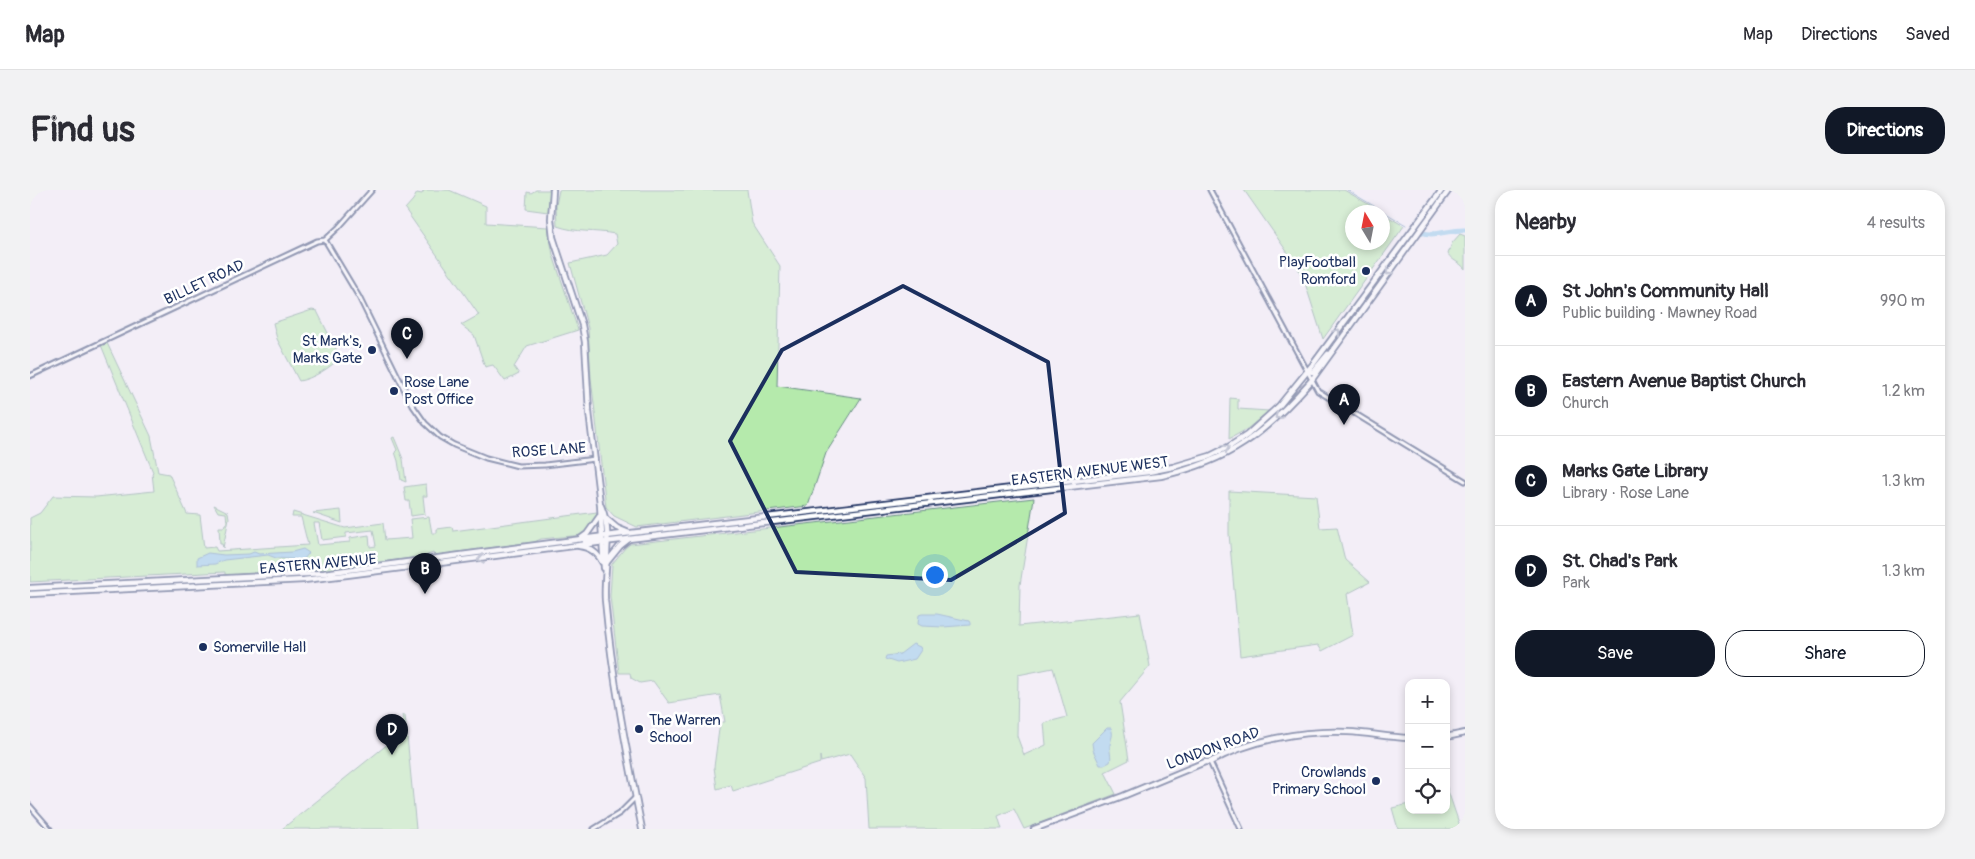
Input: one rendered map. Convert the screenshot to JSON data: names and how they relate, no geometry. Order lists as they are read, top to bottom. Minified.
{"streets":{"main road":["EASTERN AVENUE WEST","EASTERN AVENUE","LONDON ROAD"],"street":["BILLET ROAD","ROSE LANE"]},"crossings":[["BILLET ROAD","ROSE LANE"],["EASTERN AVENUE WEST","EASTERN AVENUE"]],"places":["PlayFootball Romford","St Mark's, Marks Gate","Rose Lane Post Office","Somerville Hall","The Warren School","Crowlands Primary School"],"north":"top","page":{"header":"Map","nav":["Map","Directions","Saved"],"buttons":["Directions",["Save","Share"]],"title":"Find us","heading":["Nearby","4 results"],"list":[{"mark":"A","name":"St John's Community Hall","note":"Public building · Mawney Road","value":"990 m"},{"mark":"B","name":"Eastern Avenue Baptist Church","note":"Church","value":"1.2 km"},{"mark":"C","name":"Marks Gate Library","note":"Library · Rose Lane","value":"1.3 km"},{"mark":"D","name":"St. Chad's Park","note":"Park","value":"1.3 km"}],"pins":["C","A","B","D"],"map_buttons":["+","−"]}}
